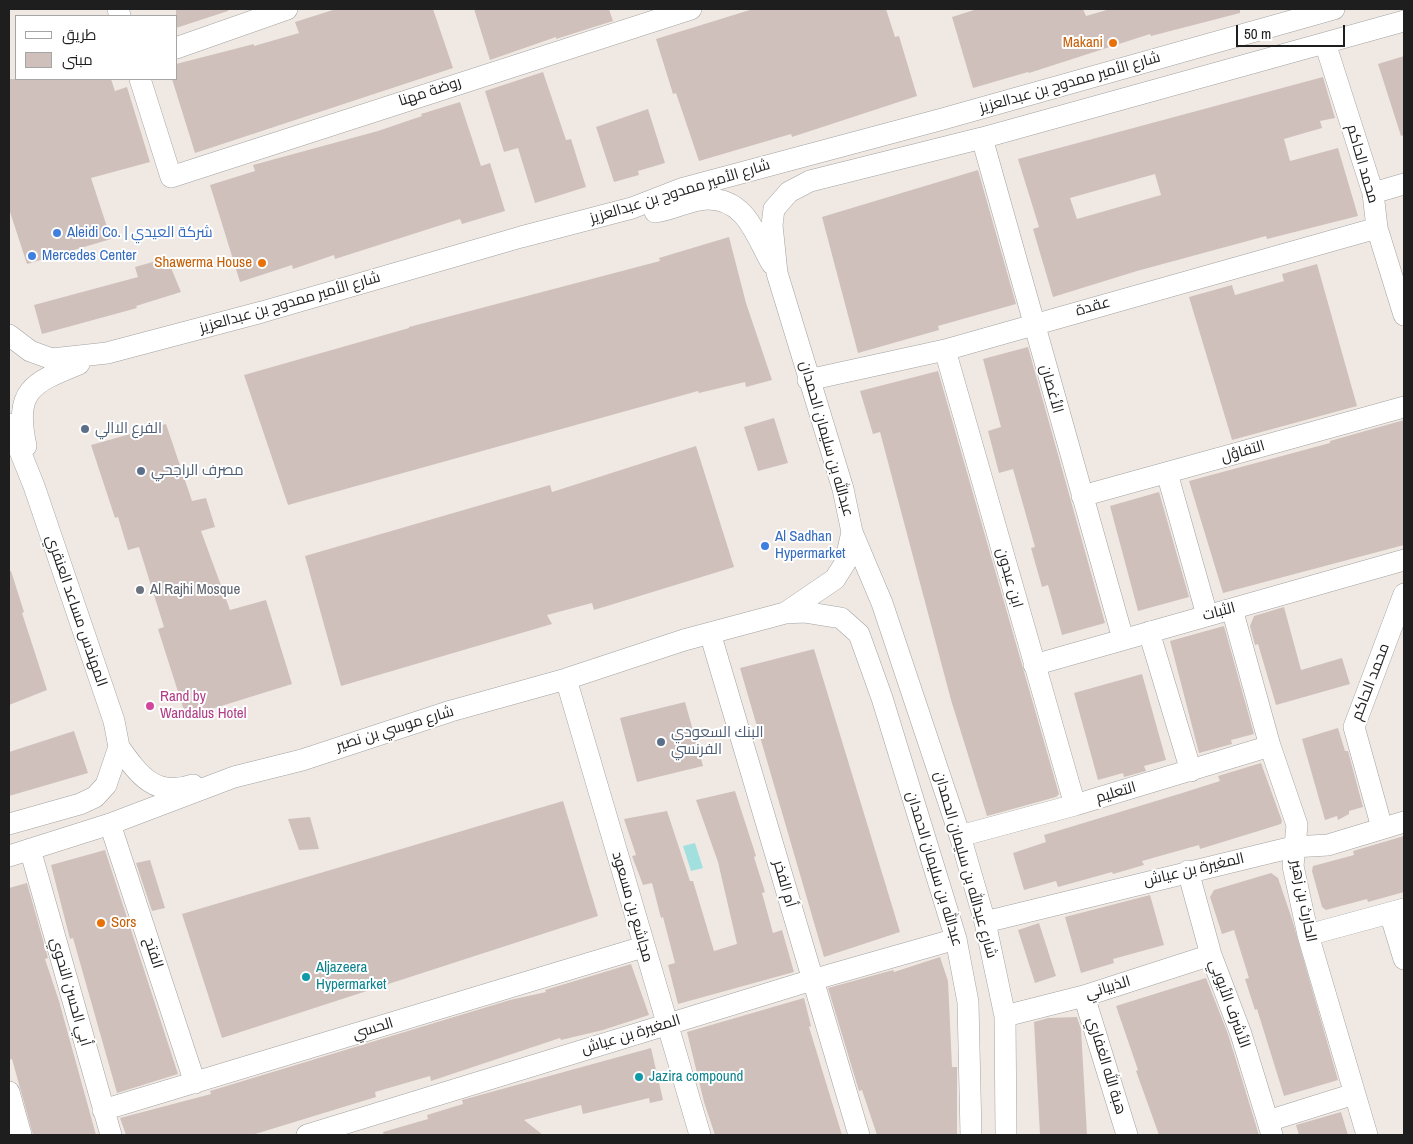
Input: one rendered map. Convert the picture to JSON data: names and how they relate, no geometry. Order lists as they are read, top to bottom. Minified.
{"streets":{"street":["شارع الأمير ممدوح بن عبدالعزيز","روضة مهنا","محمد الحاكم","عقدة","الأغصان","عبدالله بن سليمان الحمدان","التفاؤل","ابن عبدون","المهندس مساعد العنقري","الثبات","شارع موسي بن نصير","التعليم","شارع عبدالله بن سليمان الحمدان","المغيرة بن عياش","أم الفخر","الحارث بن زهير","مجاشع بن مسعود","الفتح","الذبياني","أبي الحسن النحوي","الأشرف الأيوبي","الحسي","هبة الله الغفاري"]},"crossings":[["شارع الأمير ممدوح بن عبدالعزيز","محمد الحاكم"],["شارع الأمير ممدوح بن عبدالعزيز","الأغصان"],["شارع الأمير ممدوح بن عبدالعزيز","عبدالله بن سليمان الحمدان"],["محمد الحاكم","عقدة"],["محمد الحاكم","المغيرة بن عياش"],["عقدة","الأغصان"],["عقدة","عبدالله بن سليمان الحمدان"],["عقدة","ابن عبدون"],["الأغصان","التفاؤل"],["الأغصان","الثبات"],["عبدالله بن سليمان الحمدان","شارع موسي بن نصير"],["عبدالله بن سليمان الحمدان","شارع عبدالله بن سليمان الحمدان"],["عبدالله بن سليمان الحمدان","المغيرة بن عياش"],["ابن عبدون","الثبات"],["ابن عبدون","التعليم"],["الثبات","الحارث بن زهير"],["شارع موسي بن نصير","أم الفخر"],["شارع موسي بن نصير","مجاشع بن مسعود"],["شارع موسي بن نصير","الفتح"],["شارع موسي بن نصير","أبي الحسن النحوي"],["التعليم","شارع عبدالله بن سليمان الحمدان"],["التعليم","الحارث بن زهير"],["شارع عبدالله بن سليمان الحمدان","المغيرة بن عياش"],["شارع عبدالله بن سليمان الحمدان","الذبياني"],["المغيرة بن عياش","أم الفخر"],["المغيرة بن عياش","الحارث بن زهير"],["المغيرة بن عياش","مجاشع بن مسعود"],["المغيرة بن عياش","الأشرف الأيوبي"],["مجاشع بن مسعود","الحسي"],["الفتح","الحسي"],["الذبياني","الأشرف الأيوبي"],["الذبياني","هبة الله الغفاري"],["أبي الحسن النحوي","الحسي"]],"places":["Makani","Aleidi Co. | شركة العيدي","Mercedes Center","Shawerma House","الفرع الاالي","مصرف الراجحي","Al Sadhan Hypermarket","Al Rajhi Mosque","Rand by Wandalus Hotel","البنك السعودي الفرنسي","Sors","Aljazeera Hypermarket","Jazira compound"],"legend":["طريق","مبنى"],"scale_bar":"50 m"}
